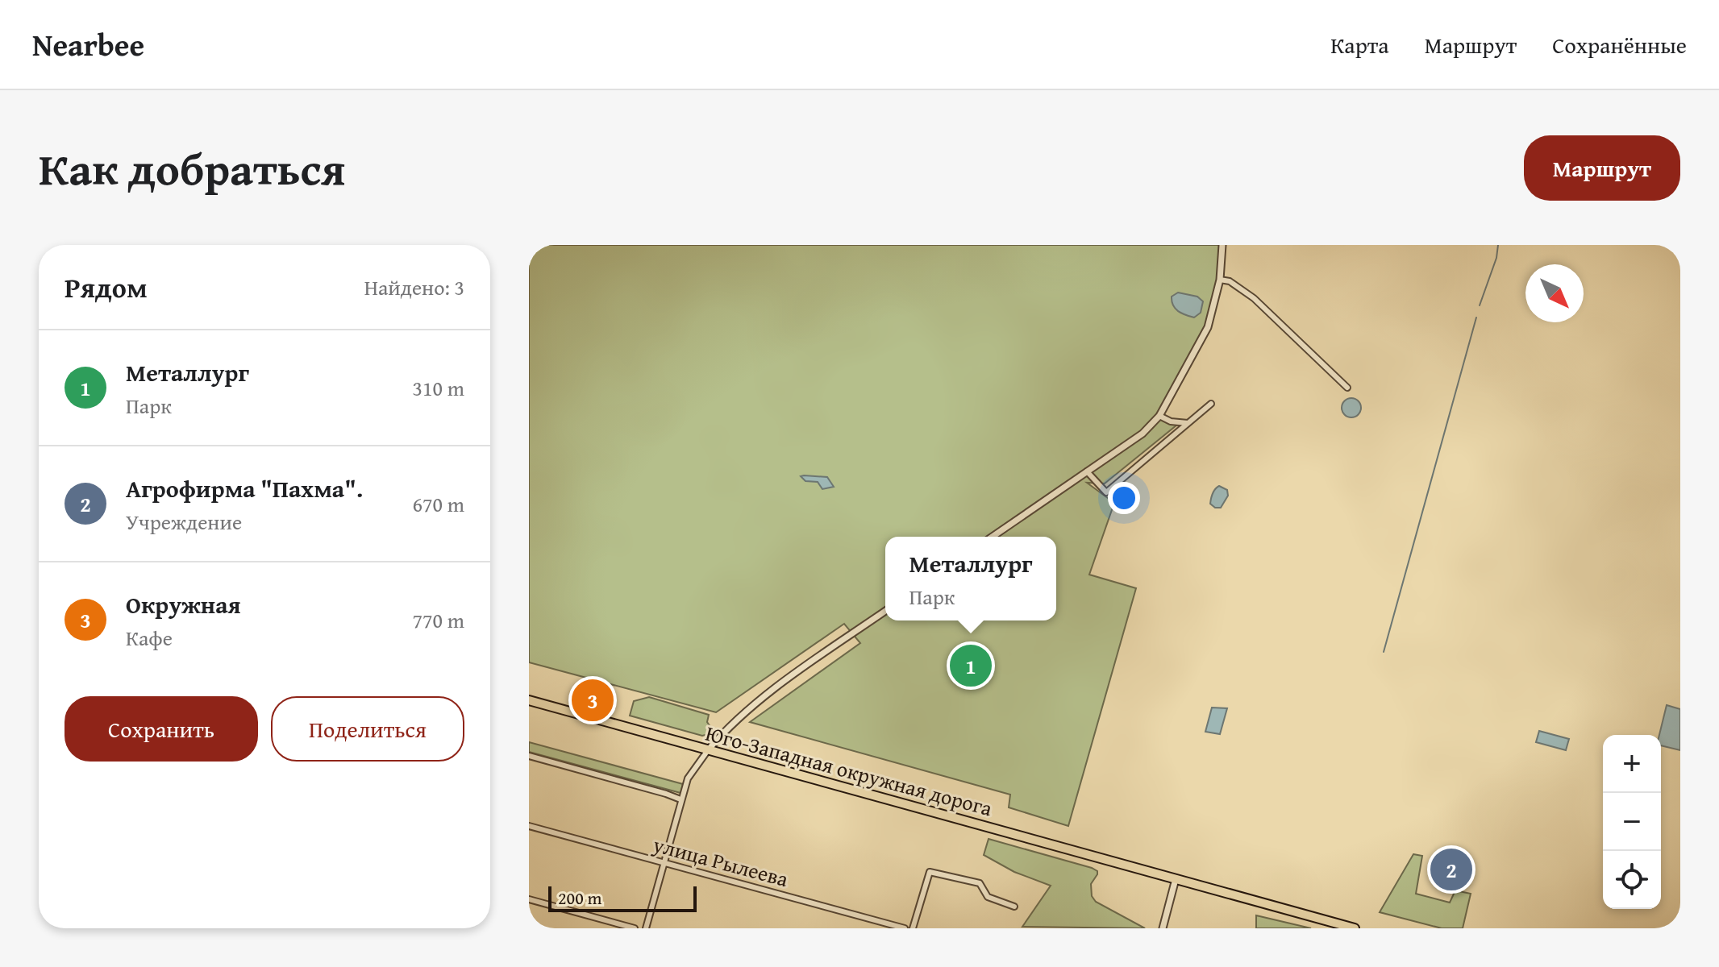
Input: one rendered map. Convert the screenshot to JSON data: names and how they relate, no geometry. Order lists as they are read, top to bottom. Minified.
{"streets":{"highway":["Юго-Западная окружная дорога"],"street":["улица Рылеева"]},"scale_bar":"200 m","north":"bottom right","page":{"header":"Nearbee","nav":["Карта","Маршрут","Сохранённые"],"title":"Как добраться","buttons":["Маршрут",["Сохранить","Поделиться"]],"heading":["Рядом","Найдено: 3"],"list":[{"mark":"1","name":"Металлург","note":"Парк","value":"310 m"},{"mark":"2","name":"Агрофирма \"Пахма\".","note":"Учреждение","value":"670 m"},{"mark":"3","name":"Окружная","note":"Кафе","value":"770 m"}],"popup":["Металлург","Парк"],"pins":["1","3","2"],"map_buttons":["+","−"],"scale":"200 m"}}
